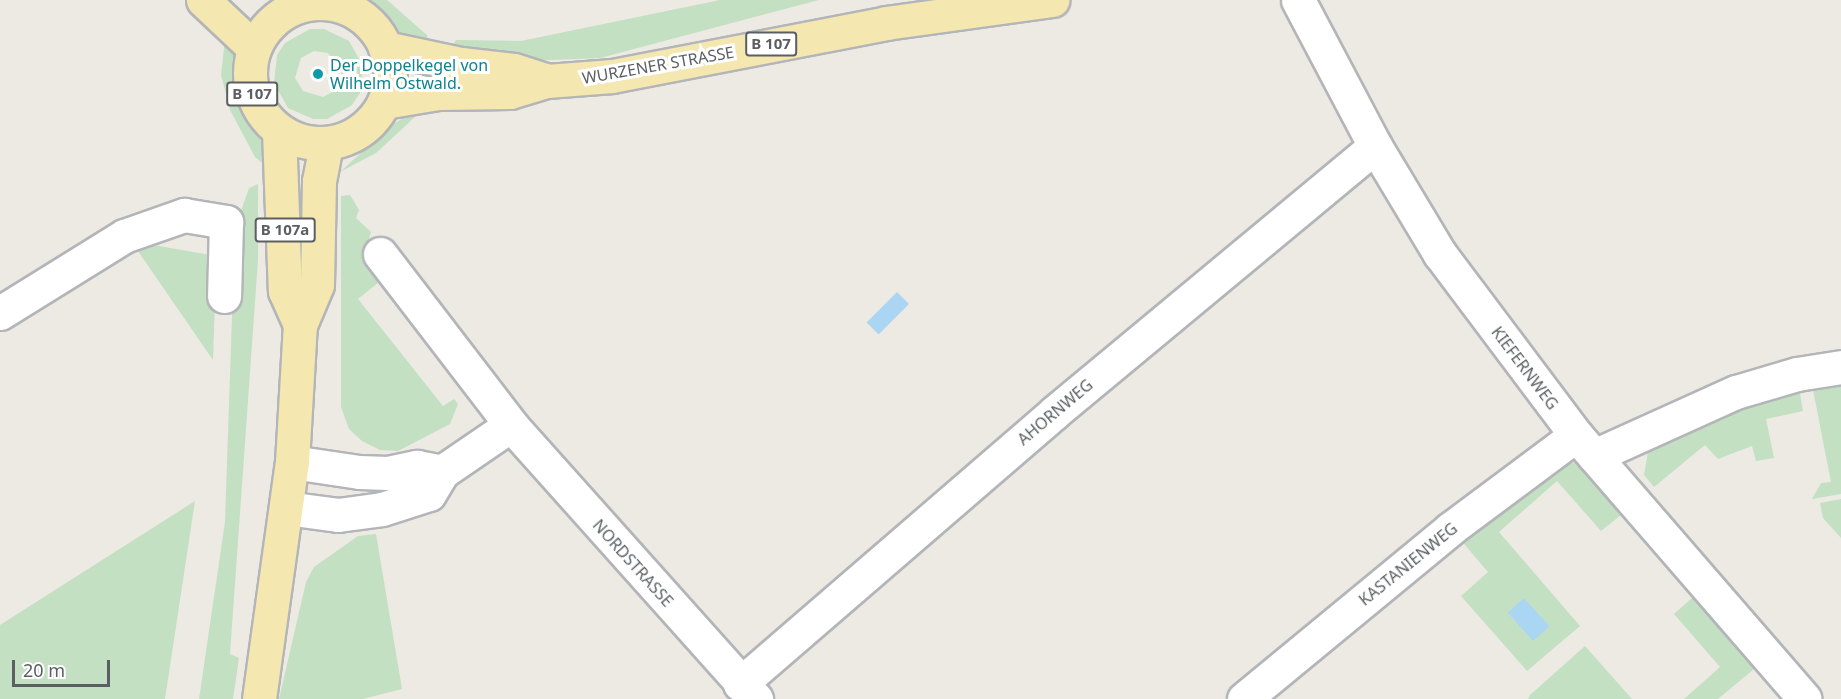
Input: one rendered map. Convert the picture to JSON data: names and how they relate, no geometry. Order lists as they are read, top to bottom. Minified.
{"streets":{"main road":["B 107","WURZENER STRASSE","B 107a"],"street":["KIEFERNWEG","AHORNWEG","NORDSTRASSE","KASTANIENWEG"]},"crossings":[["B 107","WURZENER STRASSE"],["B 107","B 107a"],["WURZENER STRASSE","B 107a"],["KIEFERNWEG","AHORNWEG"],["KIEFERNWEG","KASTANIENWEG"],["AHORNWEG","NORDSTRASSE"]],"places":["Der Doppelkegel von Wilhelm Ostwald."],"scale_bar":"20 m"}
